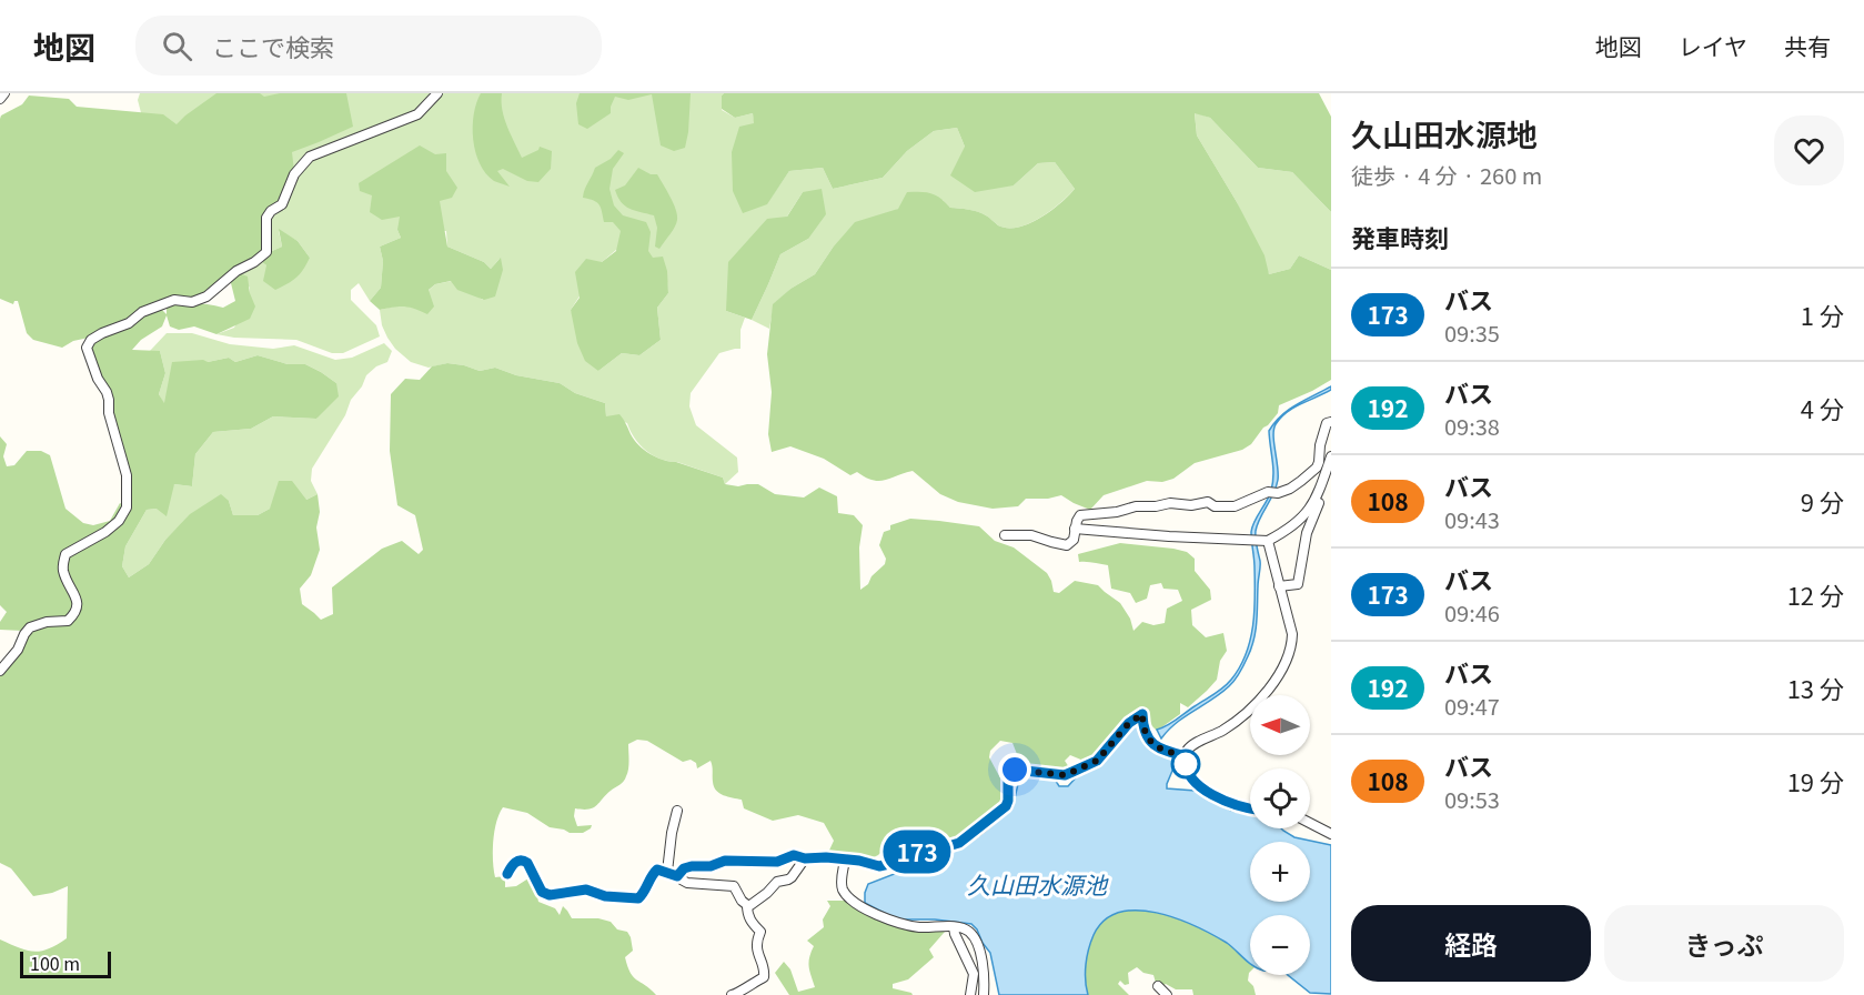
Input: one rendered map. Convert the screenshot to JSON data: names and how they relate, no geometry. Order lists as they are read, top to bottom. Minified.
{"water":["久山田水源池"],"lines":["bus line 173"],"scale_bar":"100 m","north":"left","page":{"header":"地図","search":"ここで検索","nav":["地図","レイヤ","共有"],"on_map":"173","heading":[["久山田水源地","徒歩 · 4 分 · 260 m"],"発車時刻"],"list":[{"mark":"173","name":"バス","note":"09:35","value":"1 分"},{"mark":"192","name":"バス","note":"09:38","value":"4 分"},{"mark":"108","name":"バス","note":"09:43","value":"9 分"},{"mark":"173","name":"バス","note":"09:46","value":"12 分"},{"mark":"192","name":"バス","note":"09:47","value":"13 分"},{"mark":"108","name":"バス","note":"09:53","value":"19 分"}],"map_buttons":["+","−"],"buttons":["経路","きっぷ"],"scale":"100 m"}}
